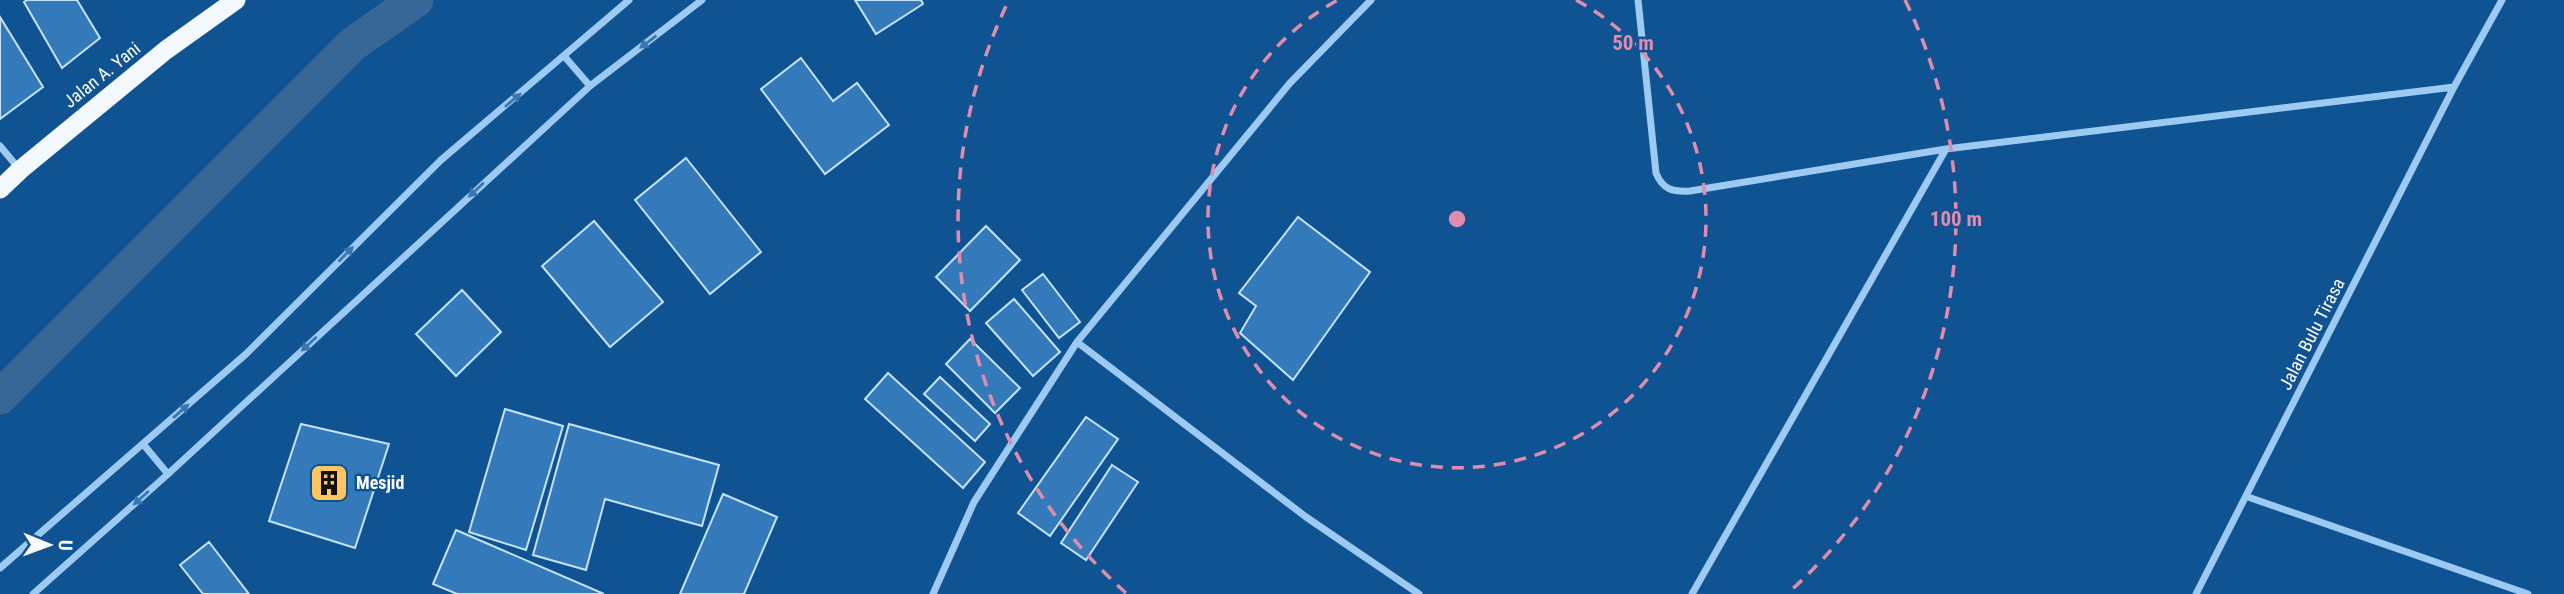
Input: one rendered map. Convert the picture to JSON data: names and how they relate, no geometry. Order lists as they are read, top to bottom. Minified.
{"streets":{"highway":["Jalan A. Yani"],"street":["Jalan Bulu Tirasa"]},"places":{"building":["Mesjid"]},"north":"right","rings":["50 m","100 m"]}
